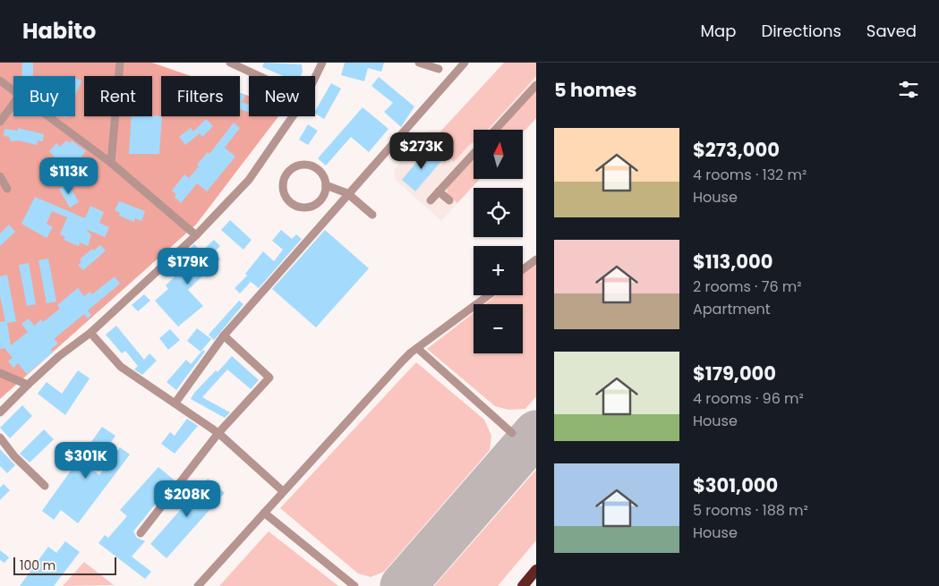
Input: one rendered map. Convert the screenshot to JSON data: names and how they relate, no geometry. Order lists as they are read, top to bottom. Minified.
{"scale_bar":"100 m","north":"top","page":{"header":"Habito","nav":["Map","Directions","Saved"],"heading":"5 homes","chip":["Buy","Rent","Filters","New"],"list":[{"name":"$273,000","note":"4 rooms · 132 m² · House"},{"name":"$113,000","note":"2 rooms · 76 m² · Apartment"},{"name":"$179,000","note":"4 rooms · 96 m² · House"},{"name":"$301,000","note":"5 rooms · 188 m² · House"}],"map_buttons":["+","−"],"price":["$273K","$113K","$179K","$301K","$208K"],"scale":"100 m"}}
